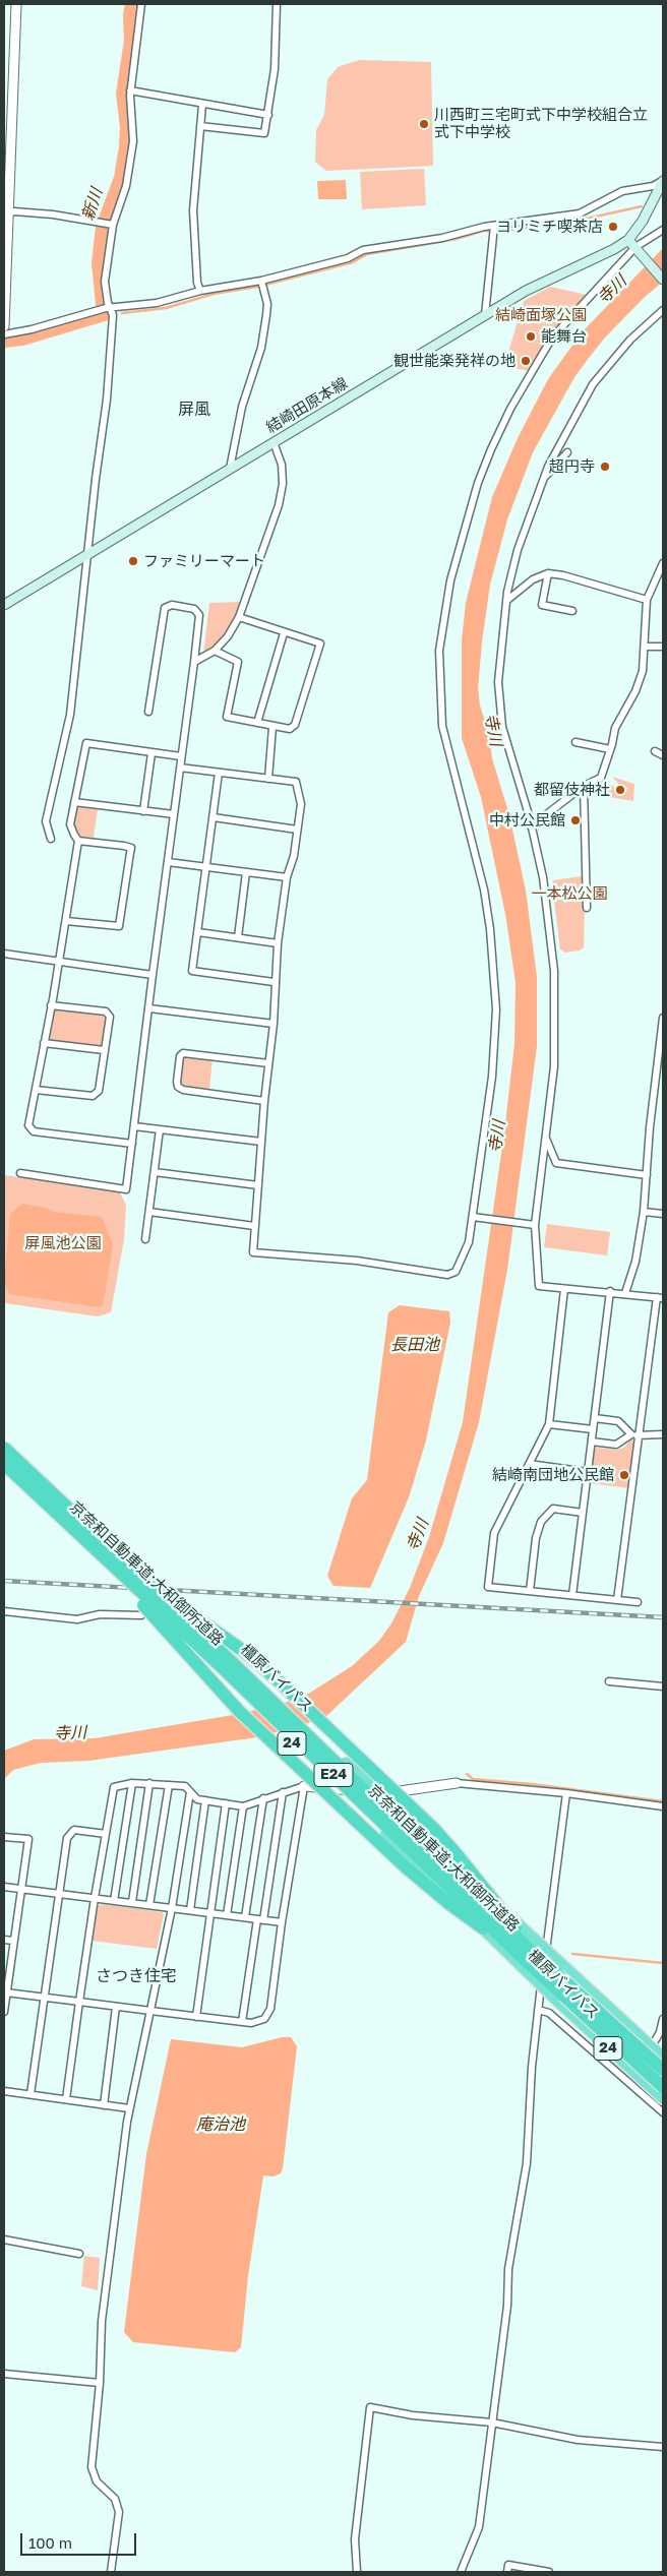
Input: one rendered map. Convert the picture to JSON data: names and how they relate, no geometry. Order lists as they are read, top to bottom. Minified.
{"streets":{"highway":["京奈和自動車道;大和御所道路","橿原バイパス","24","E24"],"main road":["結崎田原本線"]},"crossings":[["京奈和自動車道;大和御所道路","橿原バイパス"]],"districts":["屏風","さつき住宅"],"water":["新川","寺川","長田池","庵治池"],"parks":["結崎面塚公園","一本松公園","屏風池公園"],"places":["川西町三宅町式下中学校組合立 式下中学校","ヨリミチ喫茶店","能舞台","観世能楽発祥の地","超円寺","ファミリーマート","都留伎神社","中村公民館","結崎南団地公民館"],"scale_bar":"100 m"}
